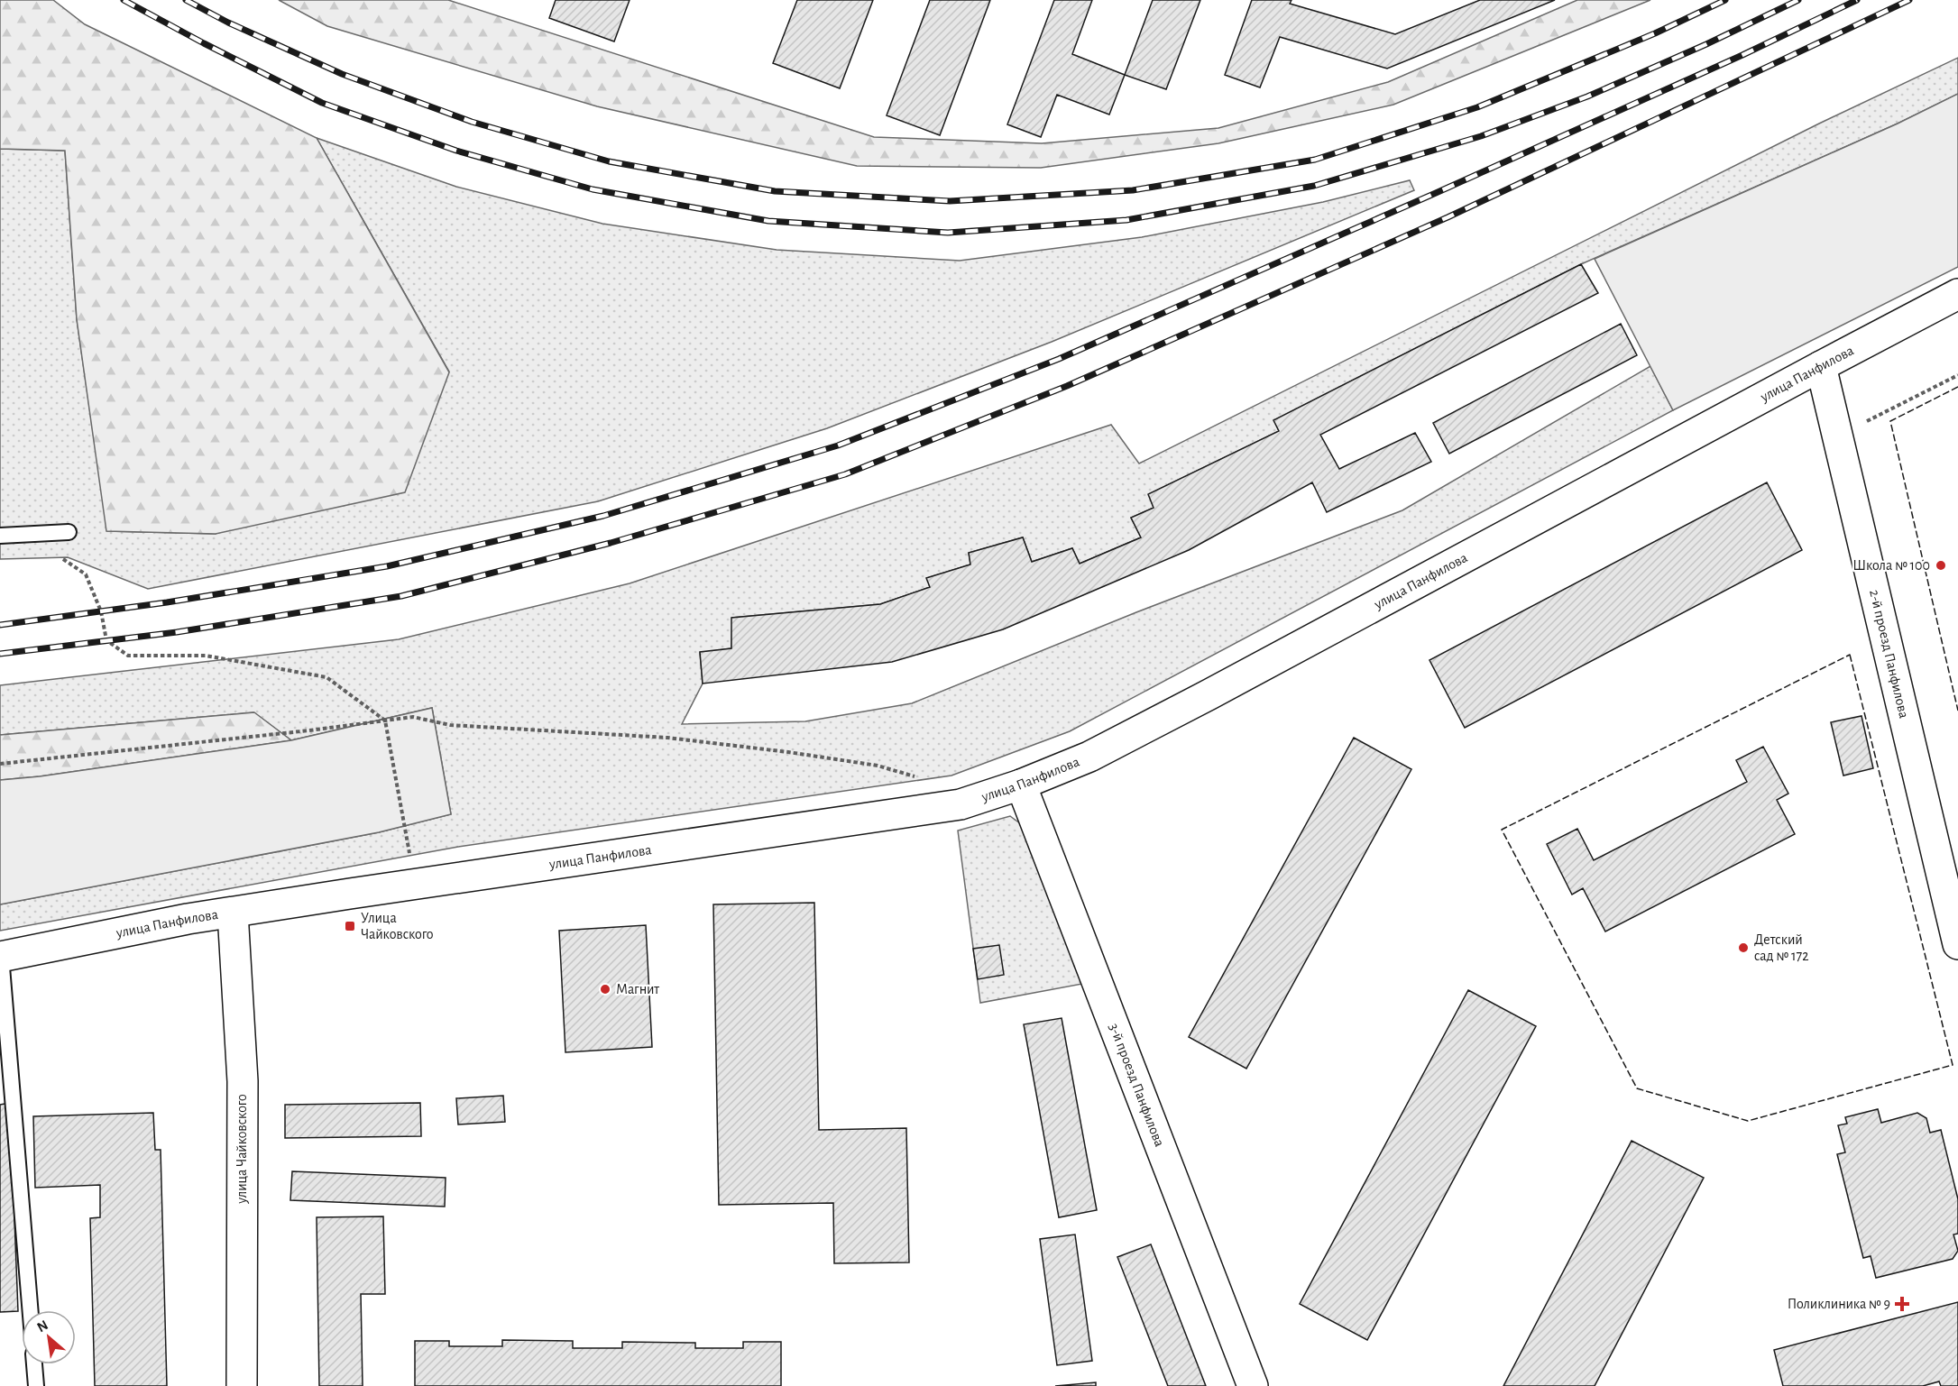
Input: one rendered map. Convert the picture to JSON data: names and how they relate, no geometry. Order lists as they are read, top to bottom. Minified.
{"streets":{"main road":["улица Панфилова","2-й проезд Панфилова","3-й проезд Панфилова","улица Чайковского"]},"crossings":[["улица Панфилова","2-й проезд Панфилова"],["улица Панфилова","3-й проезд Панфилова"],["улица Панфилова","улица Чайковского"]],"places":{"other":["Школа № 100","Детский сад № 172","Магнит"],"transit":["Улица Чайковского"],"health":["Поликлиника № 9"]},"north":"top left"}
